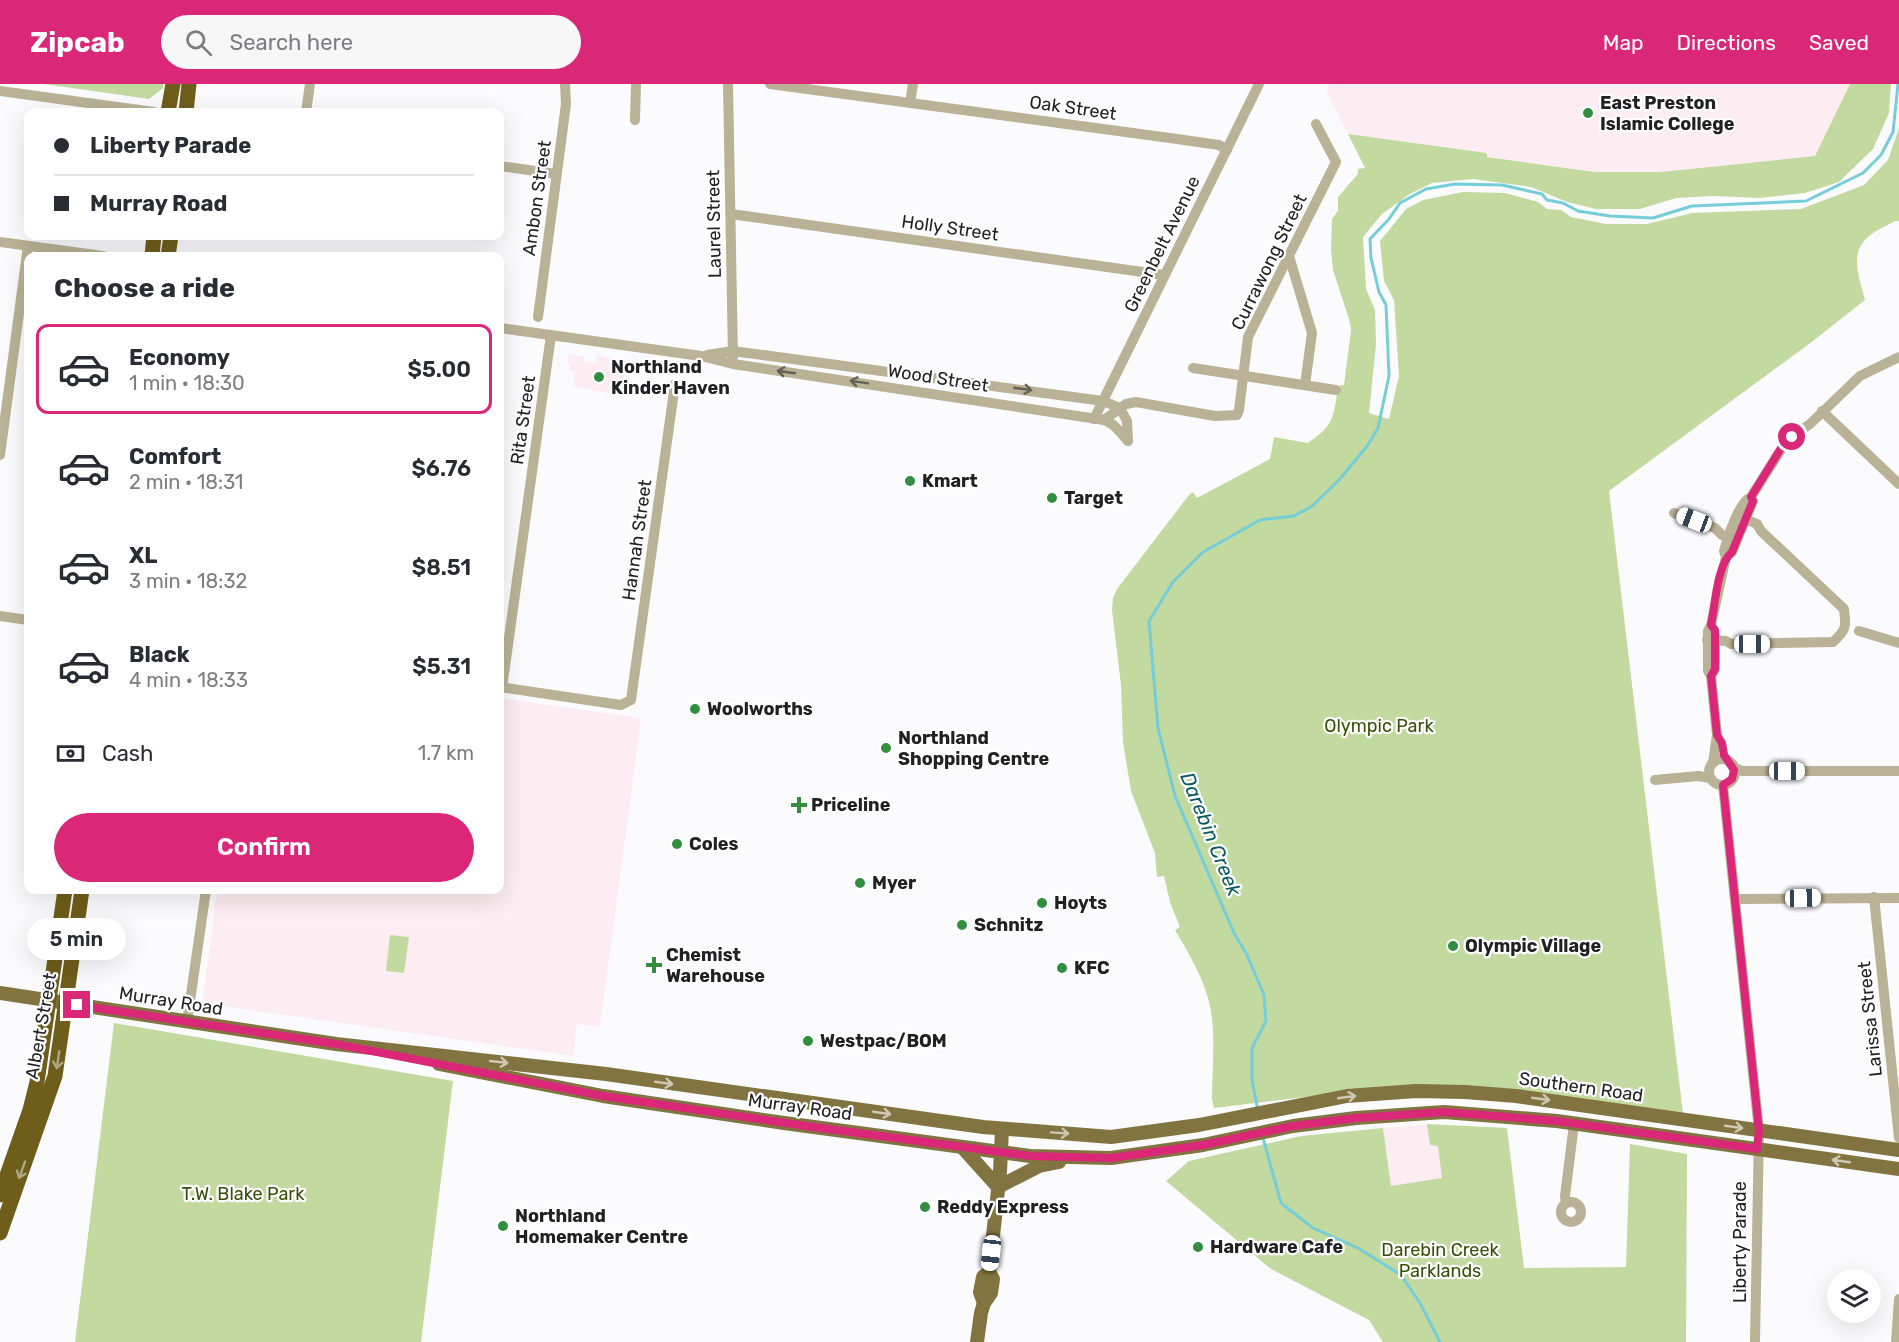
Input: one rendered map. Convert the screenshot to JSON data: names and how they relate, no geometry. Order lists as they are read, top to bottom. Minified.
{"streets":{"highway":["Albert Street"],"main road":["Murray Road","Southern Road"],"street":["Oak Street","Ambon Street","Laurel Street","Holly Street","Greenbelt Avenue","Currawong Street","Wood Street","Rita Street","Hannah Street","Larissa Street","Liberty Parade"]},"crossings":[["Oak Street","Greenbelt Avenue"],["Laurel Street","Holly Street"],["Laurel Street","Wood Street"],["Holly Street","Greenbelt Avenue"],["Greenbelt Avenue","Wood Street"],["Currawong Street","Wood Street"],["Wood Street","Rita Street"],["Murray Road","Albert Street"],["Murray Road","Southern Road"],["Southern Road","Liberty Parade"]],"water":["Darebin Creek"],"parks":["Olympic Park","T.W. Blake Park","Darebin Creek Parklands"],"places":{"other":["East Preston Islamic College","Northland Kinder Haven","Kmart","Target","Woolworths","Northland Shopping Centre","Coles","Myer","Hoyts","Schnitz","Olympic Village","KFC","Westpac/BOM","Reddy Express","Northland Homemaker Centre","Hardware Cafe"],"health":["Priceline","Chemist Warehouse"]},"page":{"header":"Zipcab","search":"Search here","nav":["Map","Directions","Saved"],"banner":["Liberty Parade","Murray Road"],"heading":"Choose a ride","list":[{"name":"Economy","note":"1 min · 18:30","value":"$5.00"},{"name":"Comfort","note":"2 min · 18:31","value":"$6.76"},{"name":"XL","note":"3 min · 18:32","value":"$8.51"},{"name":"Black","note":"4 min · 18:33","value":"$5.31"}],"pay":["Cash","1.7 km"],"buttons":"Confirm","bubble":"5 min"}}
